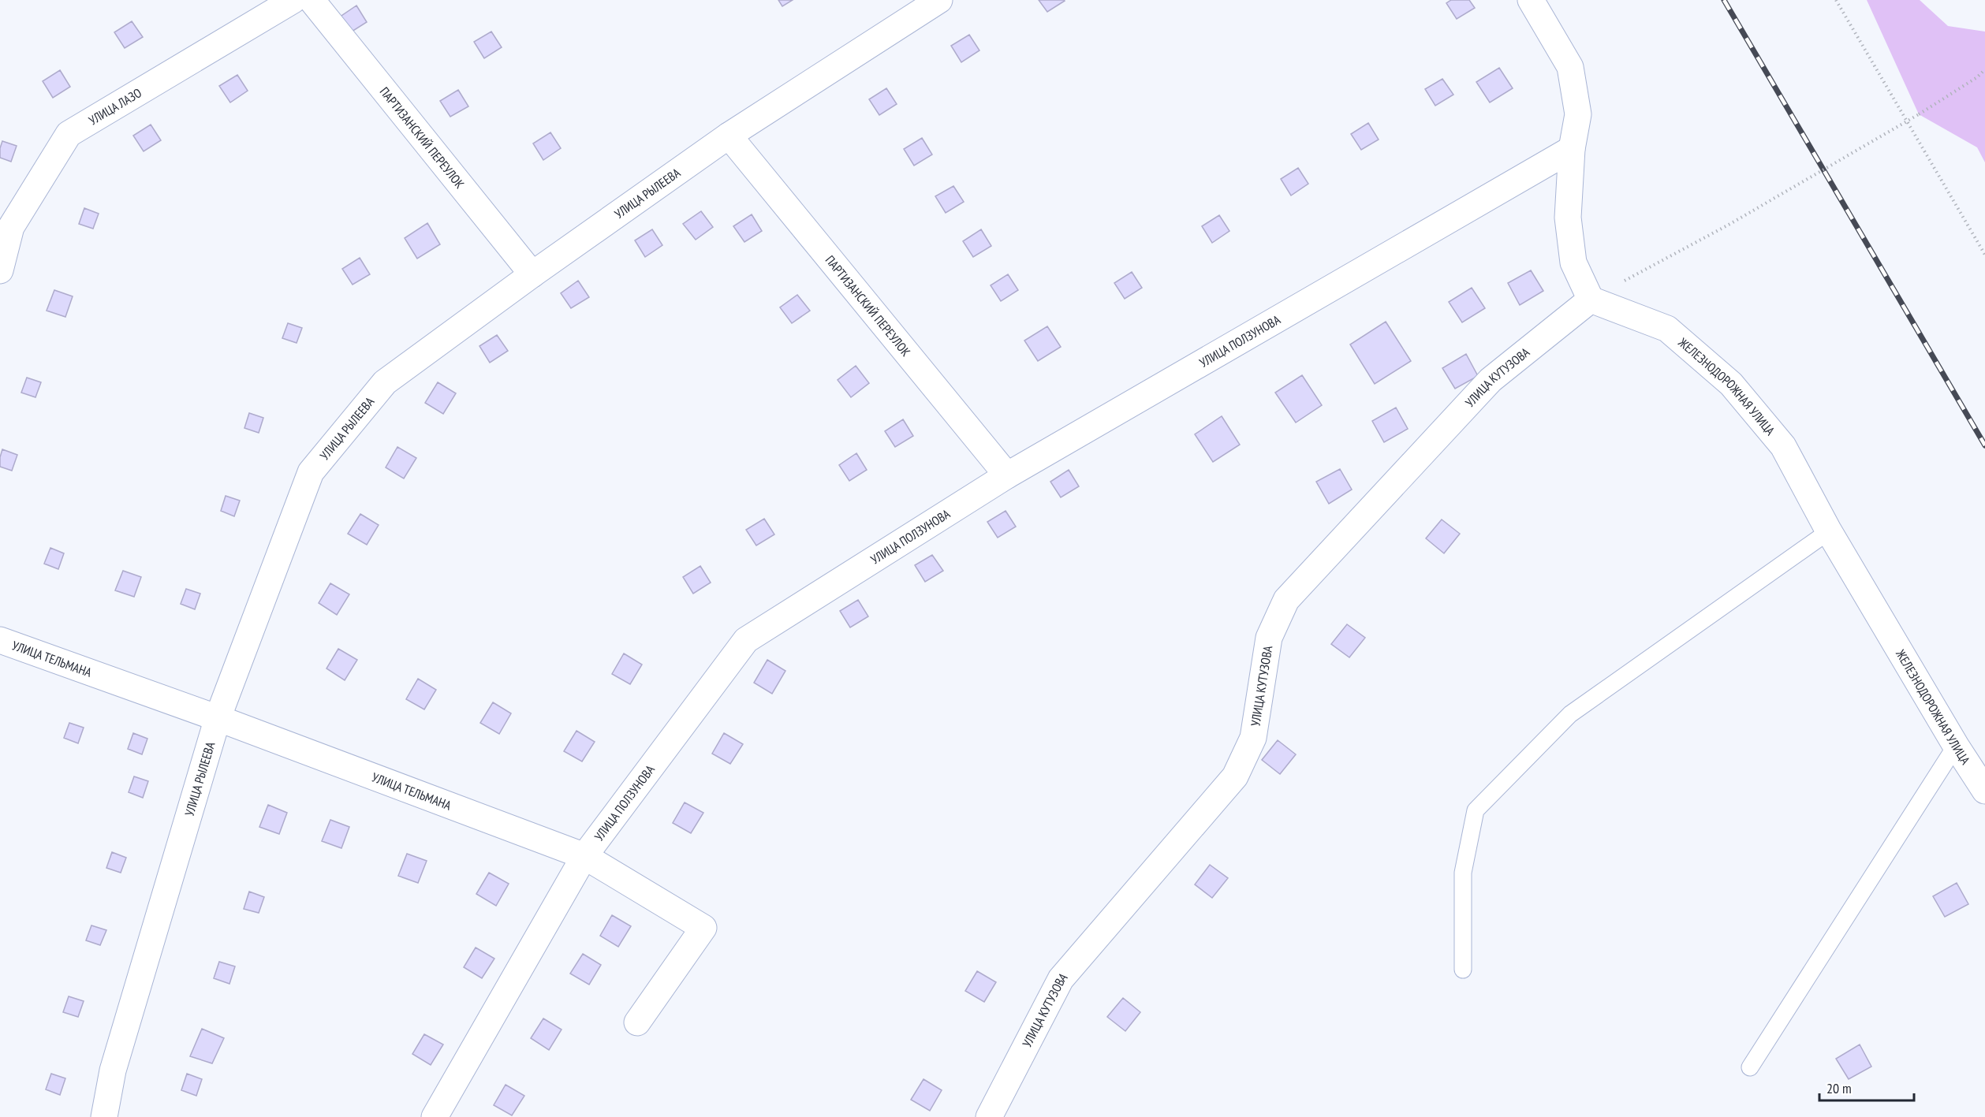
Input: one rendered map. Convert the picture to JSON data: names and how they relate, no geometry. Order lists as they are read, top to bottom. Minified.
{"streets":{"street":["УЛИЦА ЛАЗО","ПАРТИЗАНСКИЙ ПЕРЕУЛОК","УЛИЦА РЫЛЕЕВА","УЛИЦА ПОЛЗУНОВА","УЛИЦА КУТУЗОВА","ЖЕЛЕЗНОДОРОЖНАЯ УЛИЦА","УЛИЦА ТЕЛЬМАНА"]},"crossings":[["ПАРТИЗАНСКИЙ ПЕРЕУЛОК","УЛИЦА РЫЛЕЕВА"],["ПАРТИЗАНСКИЙ ПЕРЕУЛОК","УЛИЦА ПОЛЗУНОВА"],["УЛИЦА РЫЛЕЕВА","УЛИЦА ТЕЛЬМАНА"],["УЛИЦА ПОЛЗУНОВА","УЛИЦА ТЕЛЬМАНА"],["УЛИЦА КУТУЗОВА","ЖЕЛЕЗНОДОРОЖНАЯ УЛИЦА"]],"scale_bar":"20 m"}
